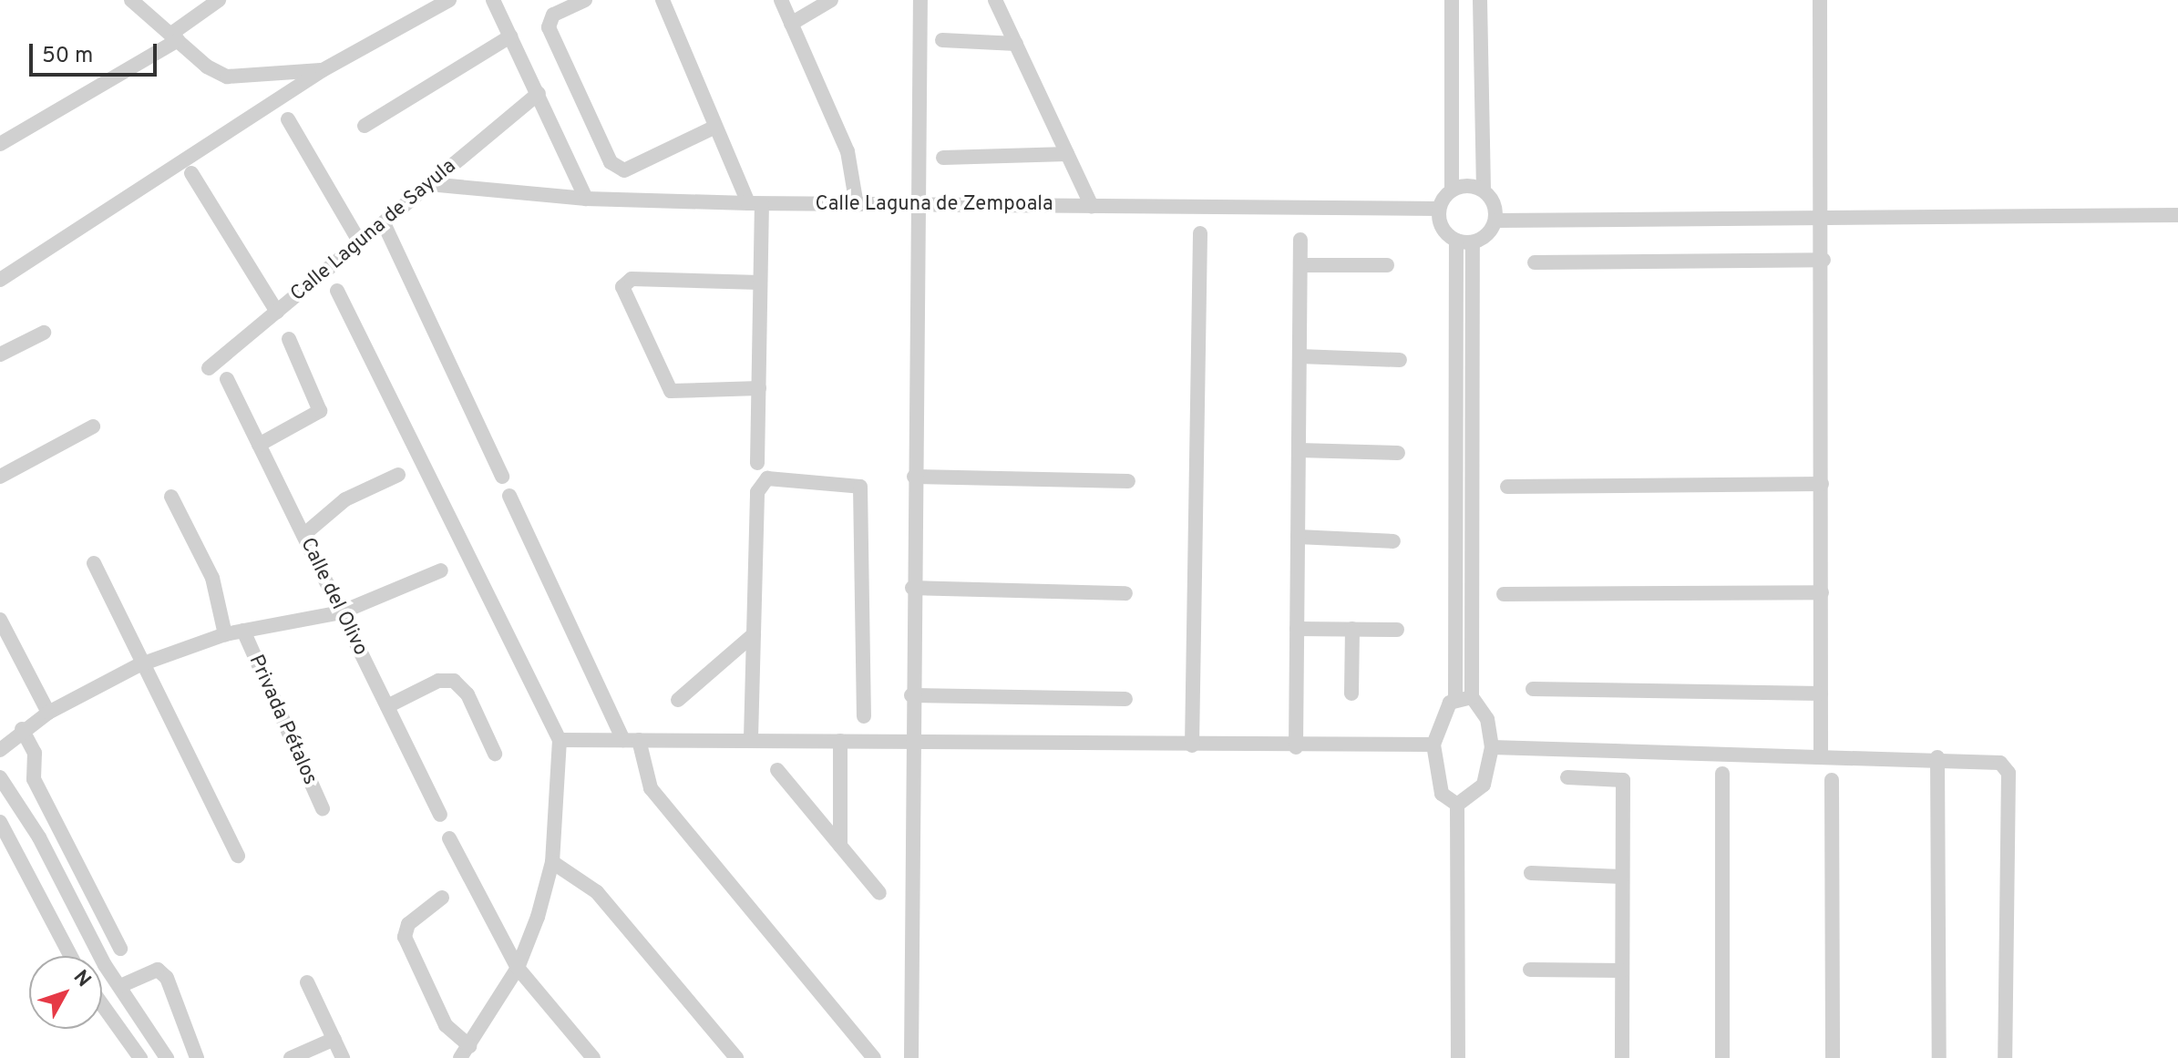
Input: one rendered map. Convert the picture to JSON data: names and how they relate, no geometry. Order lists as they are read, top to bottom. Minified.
{"streets":{"street":["Calle Laguna de Zempoala","Calle Laguna de Sayula","Calle del Olivo","Privada Pétalos"]},"crossings":[["Calle Laguna de Zempoala","Calle Laguna de Sayula"]],"scale_bar":"50 m","north":"top right"}
